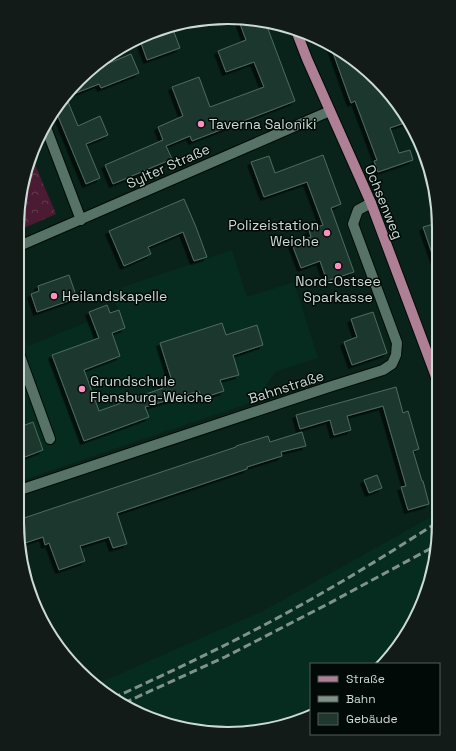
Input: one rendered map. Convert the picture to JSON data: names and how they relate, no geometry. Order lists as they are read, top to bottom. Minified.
{"streets":{"main road":["Ochsenweg"],"street":["Sylter Straße","Bahnstraße"]},"crossings":[["Sylter Straße","Ochsenweg"],["Ochsenweg","Bahnstraße"]],"places":["Taverna Saloniki","Polizeistation Weiche","Nord-Ostsee Sparkasse","Heilandskapelle","Grundschule Flensburg-Weiche"],"legend":["Straße","Bahn","Gebäude"]}
